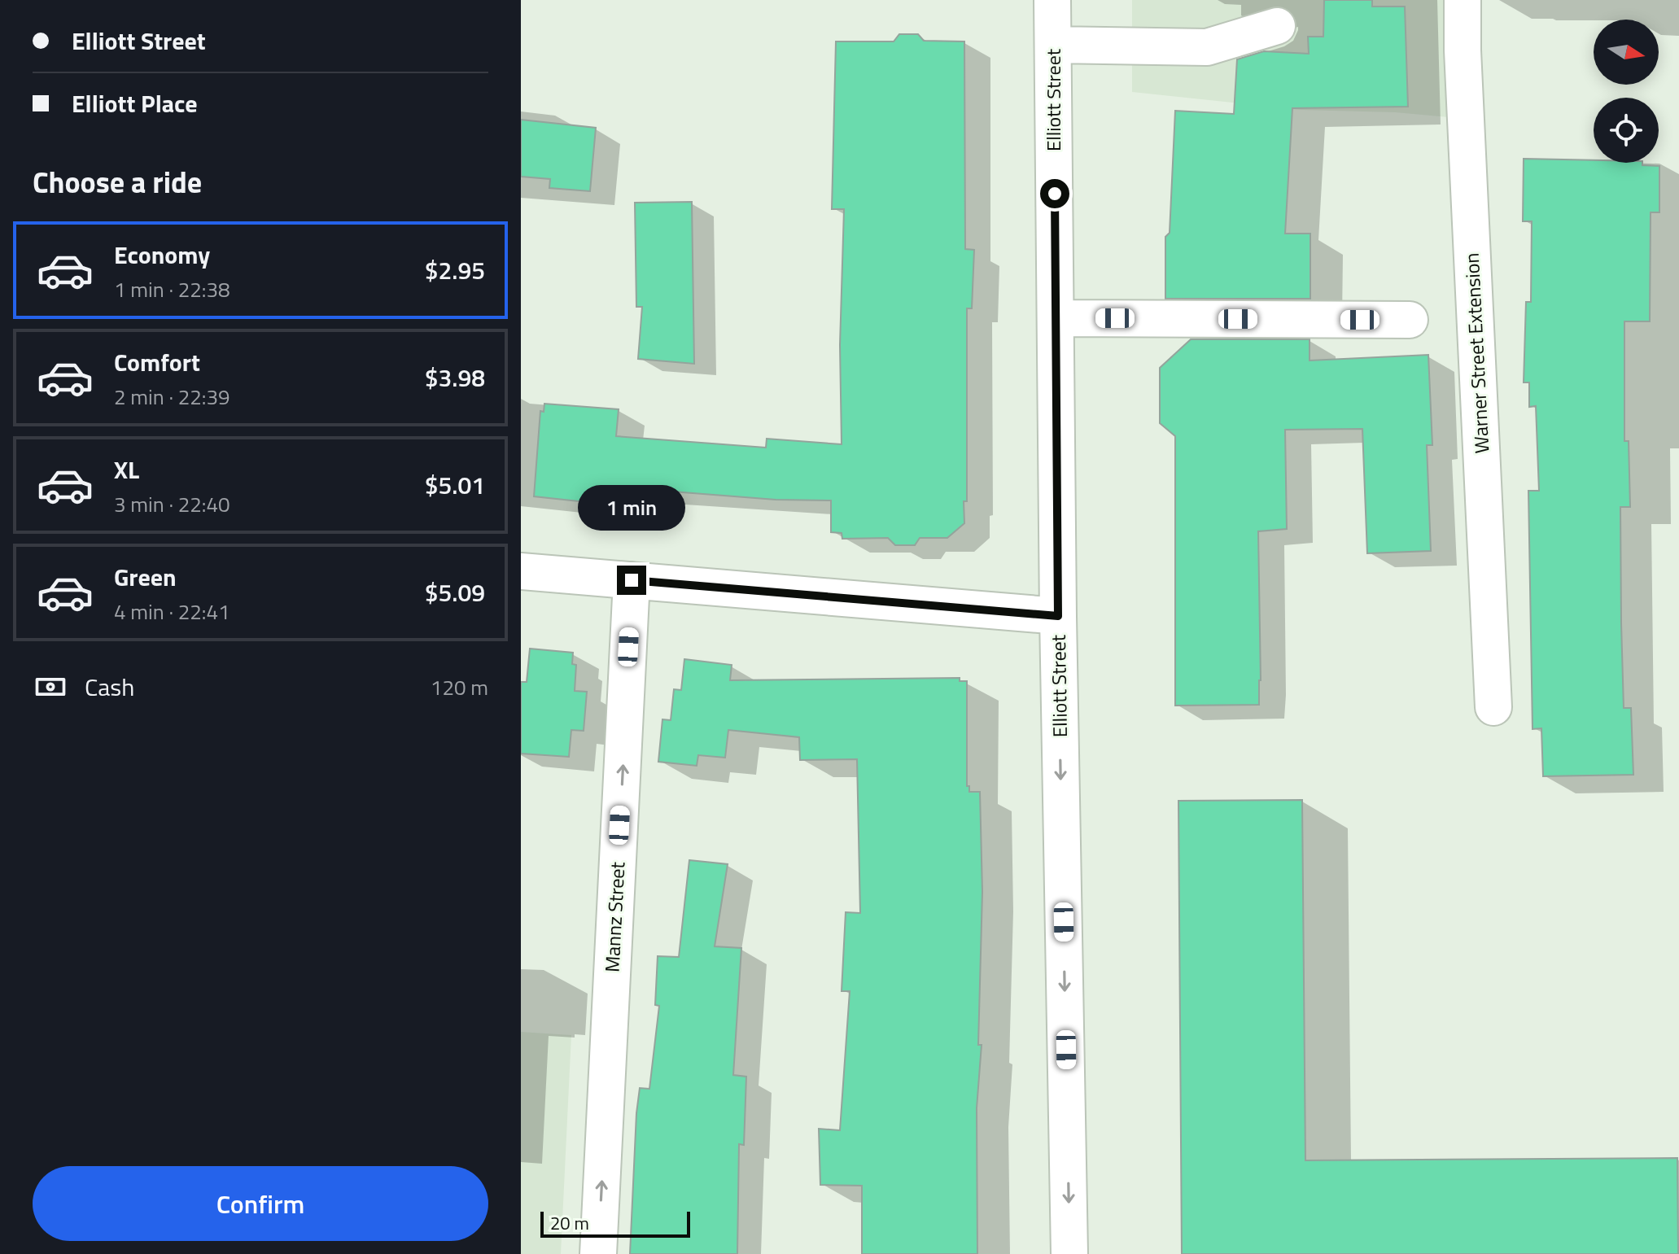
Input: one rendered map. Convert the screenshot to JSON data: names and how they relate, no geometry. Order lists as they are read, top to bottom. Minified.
{"streets":{"street":["Elliott Street","Warner Street Extension","Mannz Street"]},"one_way":["Elliott Street","Mannz Street"],"scale_bar":"20 m","north":"right","page":{"banner":["Elliott Street","Elliott Place"],"heading":"Choose a ride","list":[{"name":"Economy","note":"1 min · 22:38","value":"$2.95"},{"name":"Comfort","note":"2 min · 22:39","value":"$3.98"},{"name":"XL","note":"3 min · 22:40","value":"$5.01"},{"name":"Green","note":"4 min · 22:41","value":"$5.09"}],"bubble":"1 min","pay":["Cash","120 m"],"buttons":"Confirm","scale":"20 m"}}
